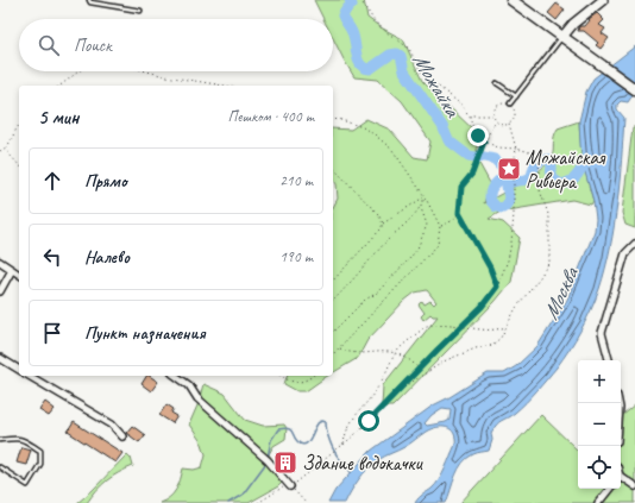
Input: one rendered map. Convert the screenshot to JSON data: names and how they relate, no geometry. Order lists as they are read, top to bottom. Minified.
{"water":["Можайка","Москва"],"places":{"place":["Можайская Ривьера"],"building":["Здание водокачки"]},"page":{"search":"Поиск","heading":["5 мин","Пешком · 400 m"],"list":[["Прямо","210 m"],["Налево","190 m"],"Пункт назначения"],"map_buttons":["+","−"]}}
